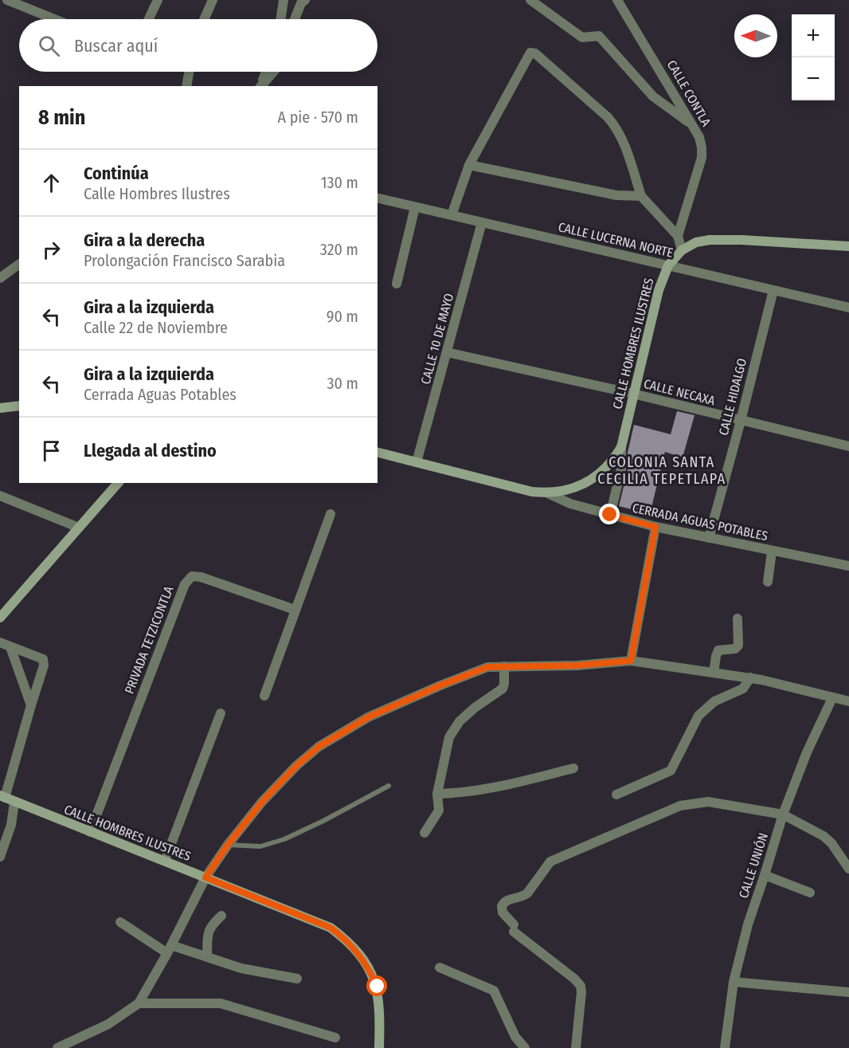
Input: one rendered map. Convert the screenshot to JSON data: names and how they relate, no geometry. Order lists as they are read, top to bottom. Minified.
{"streets":{"street":["CALLE CONTLA","CALLE LUCERNA NORTE","CALLE 10 DE MAYO","CALLE HOMBRES ILUSTRES","CALLE NECAXA","CALLE HIDALGO","CERRADA AGUAS POTABLES","PRIVADA TETZICONTLA","CALLE UNIÓN"]},"crossings":[["CALLE LUCERNA NORTE","CALLE 10 DE MAYO"],["CALLE LUCERNA NORTE","CALLE HOMBRES ILUSTRES"],["CALLE LUCERNA NORTE","CALLE HIDALGO"],["CALLE 10 DE MAYO","CALLE HOMBRES ILUSTRES"],["CALLE 10 DE MAYO","CALLE NECAXA"],["CALLE HOMBRES ILUSTRES","CALLE NECAXA"],["CALLE HOMBRES ILUSTRES","CERRADA AGUAS POTABLES"],["CALLE HOMBRES ILUSTRES","PRIVADA TETZICONTLA"],["CALLE NECAXA","CALLE HIDALGO"],["CALLE HIDALGO","CERRADA AGUAS POTABLES"]],"districts":["COLONIA SANTA CECILIA TEPETLAPA"],"north":"left","page":{"map_buttons":["+","−"],"search":"Buscar aquí","heading":["8 min","A pie · 570 m"],"list":[["Continúa","Calle Hombres Ilustres","130 m"],["Gira a la derecha","Prolongación Francisco Sarabia","320 m"],["Gira a la izquierda","Calle 22 de Noviembre","90 m"],["Gira a la izquierda","Cerrada Aguas Potables","30 m"],"Llegada al destino"]}}
